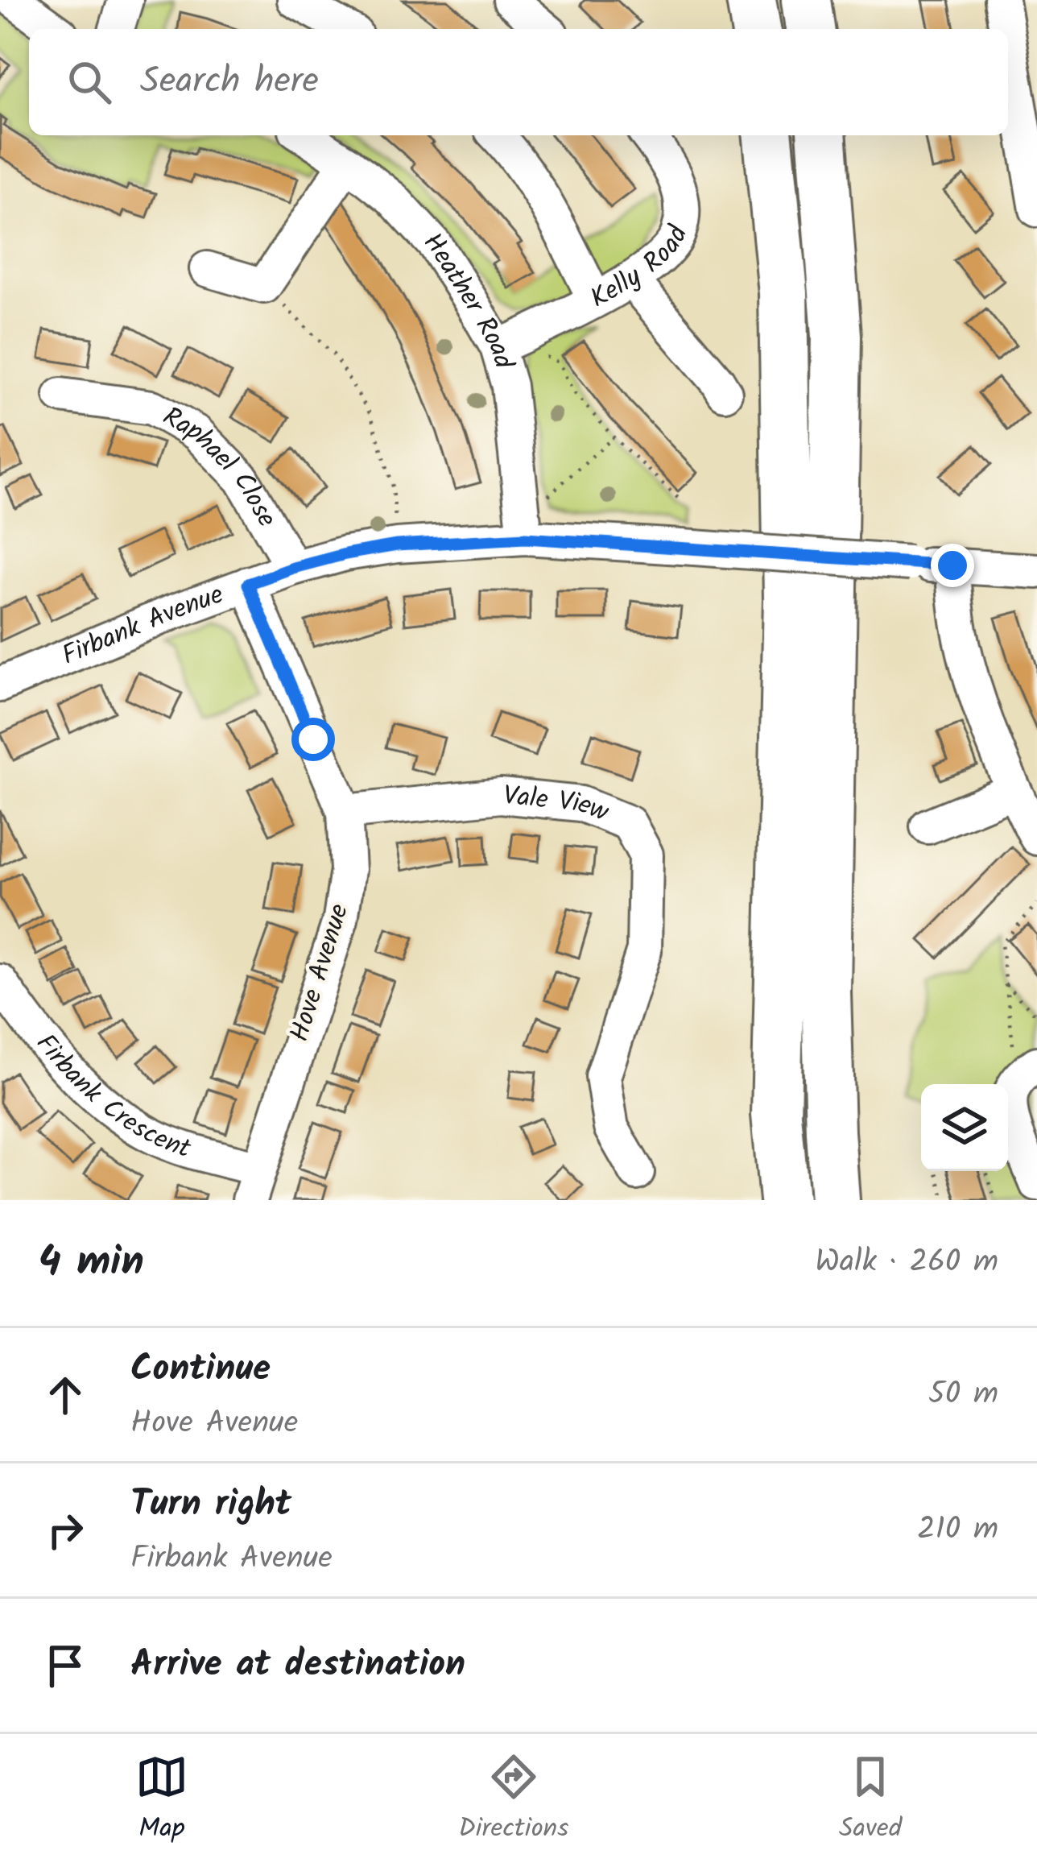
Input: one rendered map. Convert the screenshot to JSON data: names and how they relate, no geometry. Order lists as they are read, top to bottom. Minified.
{"streets":{"street":["Kelly Road","Heather Road","Raphael Close","Firbank Avenue","Vale View","Hove Avenue","Firbank Crescent"]},"crossings":[["Kelly Road","Heather Road"],["Heather Road","Firbank Avenue"],["Raphael Close","Firbank Avenue"],["Firbank Avenue","Hove Avenue"],["Vale View","Hove Avenue"],["Hove Avenue","Firbank Crescent"]],"page":{"search":"Search here","heading":["4 min","Walk · 260 m"],"list":[["Continue","Hove Avenue","50 m"],["Turn right","Firbank Avenue","210 m"],"Arrive at destination"],"nav":["Map","Directions","Saved"]}}
